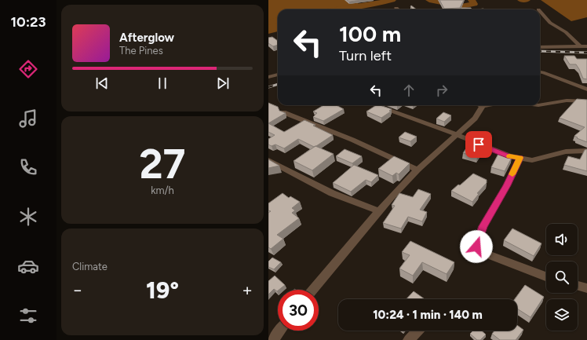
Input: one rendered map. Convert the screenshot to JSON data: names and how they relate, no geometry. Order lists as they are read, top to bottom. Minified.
{"page":{"tabs":"10:23","turn":["100 m","Turn left"],"song":["Afterglow","The Pines"],"tile":[["27","km/h"],"Climate"],"heat":["−","19°","+"],"limit":"30","trip":"10:24 · 1 min · 140 m"}}
